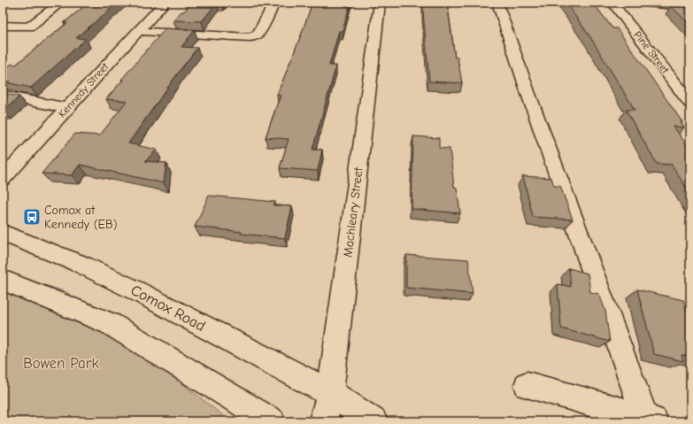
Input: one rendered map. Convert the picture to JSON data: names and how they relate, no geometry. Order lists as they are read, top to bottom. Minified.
{"streets":{"street":["Pine Street","Kennedy Street","Machleary Street","Comox Road"]},"crossings":[["Machleary Street","Comox Road"]],"parks":["Bowen Park"],"places":{"bus stop":["Comox at Kennedy (EB)"]}}
